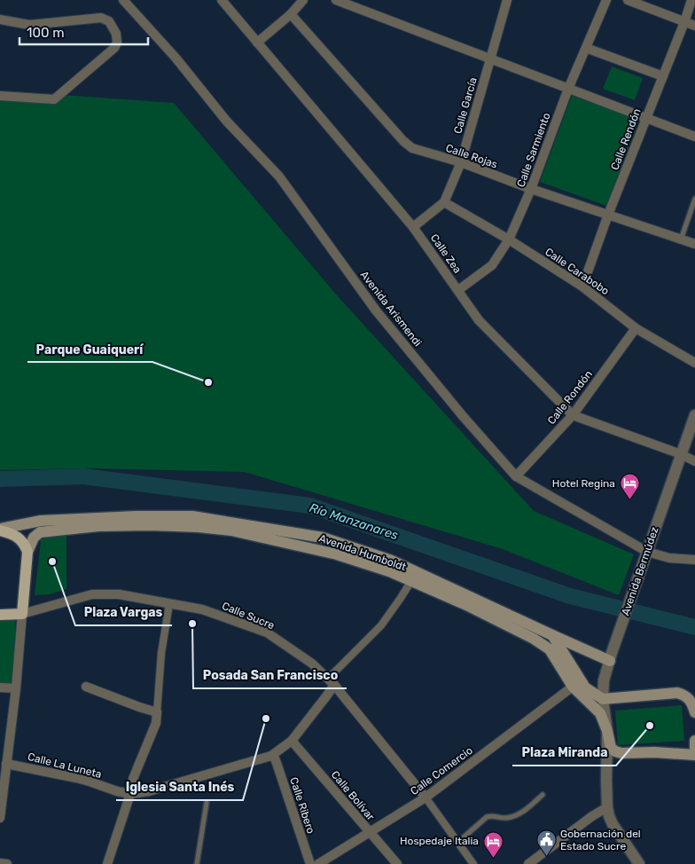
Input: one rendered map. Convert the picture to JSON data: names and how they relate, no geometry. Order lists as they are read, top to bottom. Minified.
{"streets":{"main road":["Avenida Humboldt"],"street":["Calle García","Calle Rendón","Calle Sarmiento","Calle Rojas","Calle Zea","Calle Carabobo","Avenida Arismendi","Calle Rondón","Avenida Bermúdez","Calle Sucre","Calle La Luneta","Calle Comercio","Calle Bolívar","Calle Ribero"]},"crossings":[["Calle García","Calle Rojas"],["Calle García","Calle Zea"],["Calle García","Calle Carabobo"],["Calle Rendón","Calle Rojas"],["Calle Rendón","Calle Carabobo"],["Calle Sarmiento","Calle Rojas"],["Calle Sarmiento","Calle Zea"],["Calle Sarmiento","Calle Carabobo"],["Calle Zea","Calle Rondón"],["Calle Zea","Avenida Bermúdez"],["Calle Carabobo","Calle Rondón"],["Avenida Arismendi","Calle Rondón"],["Avenida Arismendi","Avenida Bermúdez"],["Avenida Humboldt","Avenida Bermúdez"],["Avenida Humboldt","Calle Comercio"],["Calle Sucre","Calle Comercio"],["Calle La Luneta","Calle Ribero"],["Calle Comercio","Calle Bolívar"]],"water":["Río Manzanares"],"places":{"other":["Parque Guaiquerí","Plaza Vargas","Posada San Francisco","Iglesia Santa Inés","Plaza Miranda"],"hotel":["Hotel Regina","Hospedaje Italia"],"public building":["Gobernación del Estado Sucre"]},"scale_bar":"100 m"}
